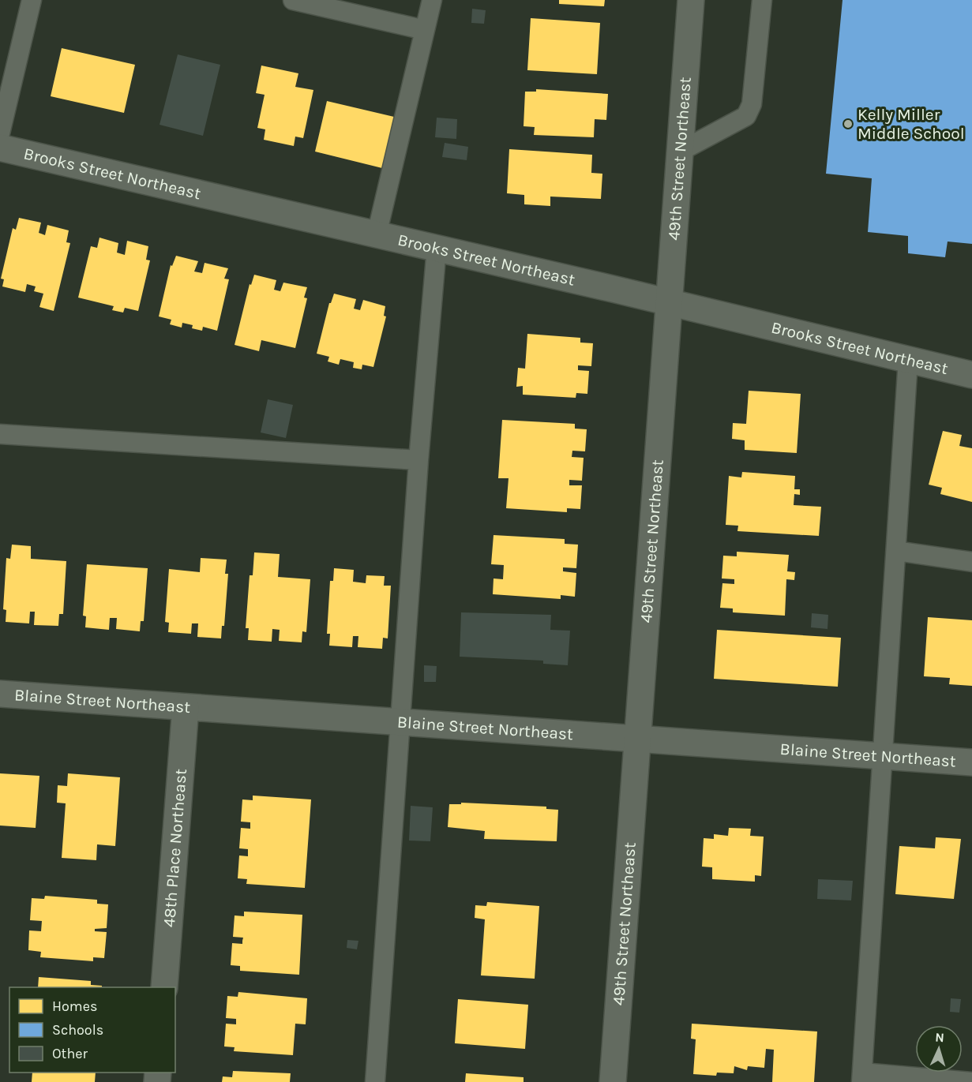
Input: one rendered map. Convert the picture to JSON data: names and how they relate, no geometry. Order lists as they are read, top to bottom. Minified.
{"streets":{"street":["49th Street Northeast","Brooks Street Northeast","Blaine Street Northeast","48th Place Northeast"]},"crossings":[["49th Street Northeast","Brooks Street Northeast"],["49th Street Northeast","Blaine Street Northeast"],["Blaine Street Northeast","48th Place Northeast"]],"places":["Kelly Miller Middle School"],"legend":["Homes","Schools","Other"],"north":"top"}
